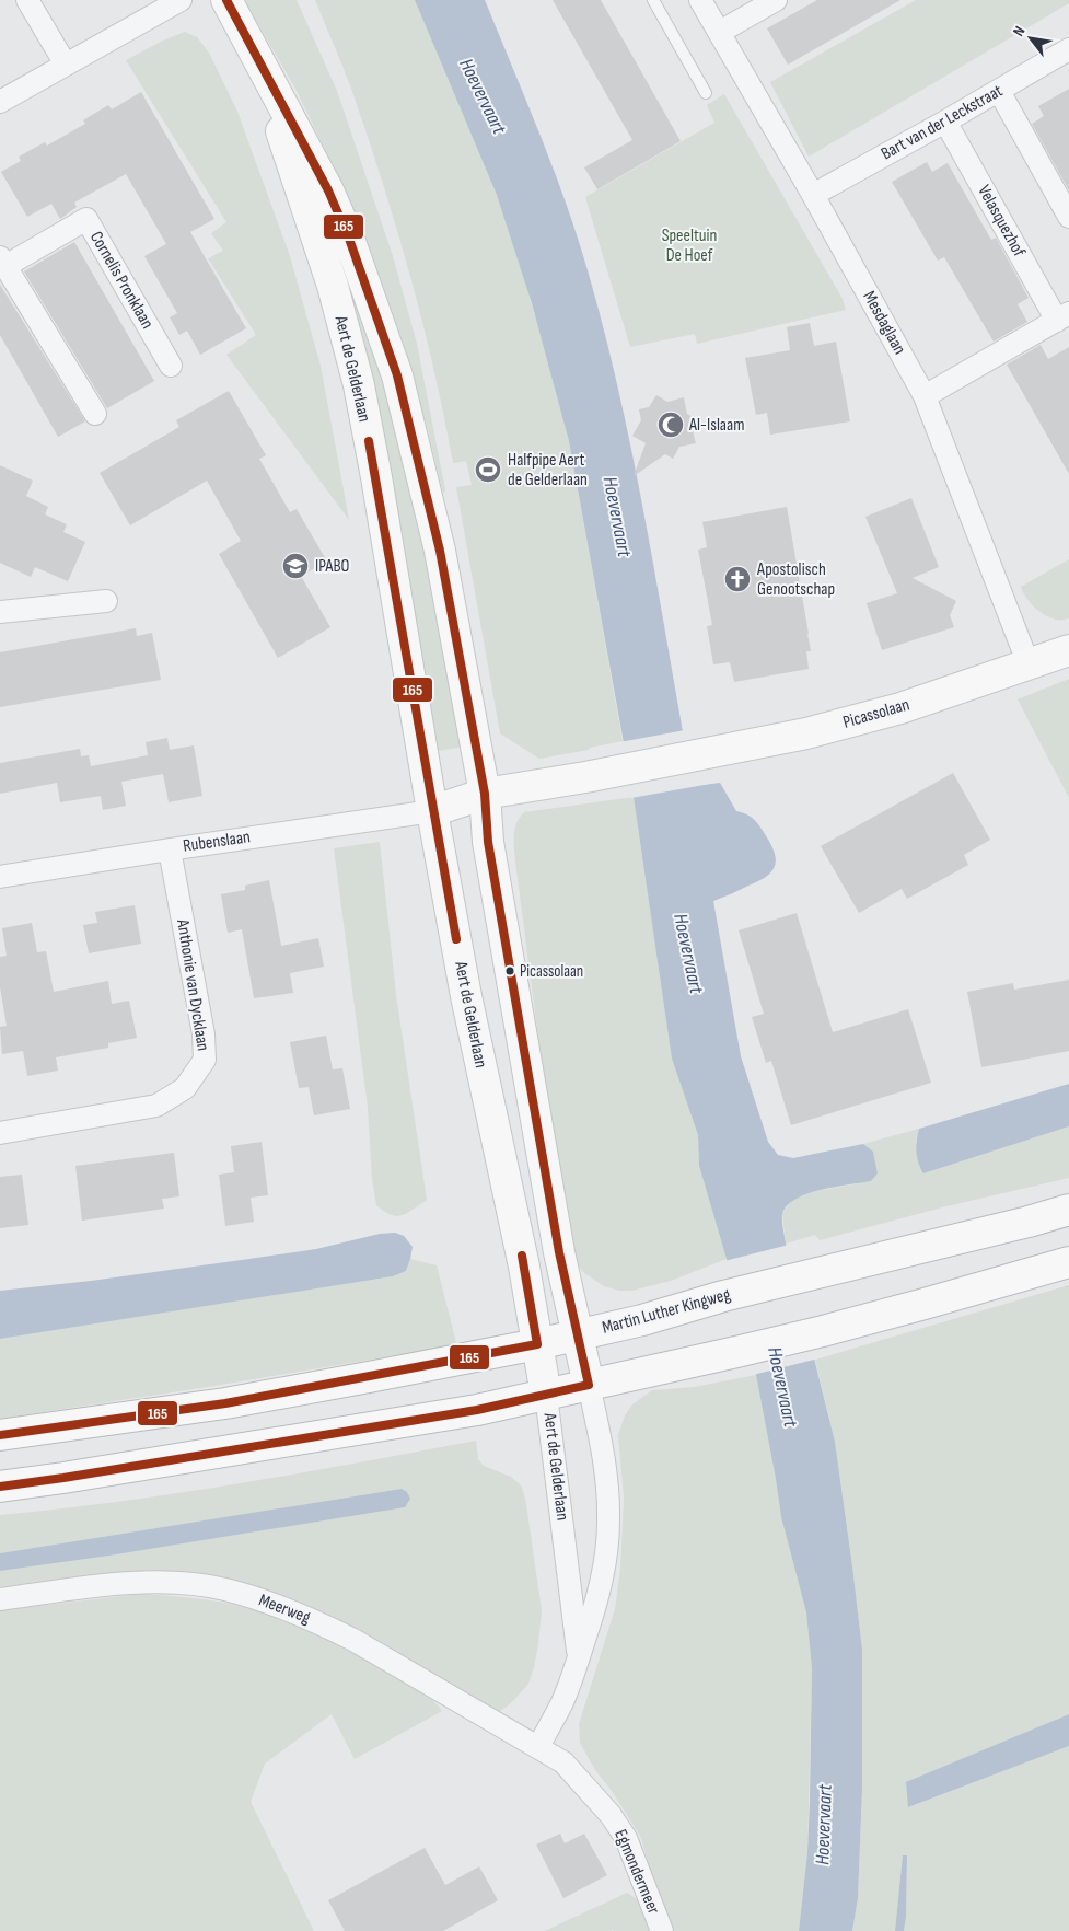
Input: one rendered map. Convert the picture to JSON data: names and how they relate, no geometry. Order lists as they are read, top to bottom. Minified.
{"streets":{"main road":["Aert de Gelderlaan","Picassolaan","Martin Luther Kingweg"],"street":["Bart van der Leckstraat","Velasquezhof","Cornelis Pronklaan","Mesdaglaan","Rubenslaan","Anthonie van Dycklaan","Meerweg","Egmondermeer"]},"crossings":[["Bart van der Leckstraat","Velasquezhof"],["Bart van der Leckstraat","Mesdaglaan"],["Velasquezhof","Mesdaglaan"],["Mesdaglaan","Picassolaan"],["Aert de Gelderlaan","Picassolaan"],["Aert de Gelderlaan","Rubenslaan"],["Aert de Gelderlaan","Martin Luther Kingweg"],["Aert de Gelderlaan","Meerweg"],["Aert de Gelderlaan","Egmondermeer"],["Picassolaan","Rubenslaan"],["Rubenslaan","Anthonie van Dycklaan"],["Meerweg","Egmondermeer"]],"water":["Hoevervaart"],"parks":["Speeltuin De Hoef"],"places":{"mosque":["Al-Islaam"],"sports":["Halfpipe Aert de Gelderlaan"],"school or university":["IPABO"],"church":["Apostolisch Genootschap"],"other":["Picassolaan"]},"lines":["transit line 165"],"north":"top left"}
